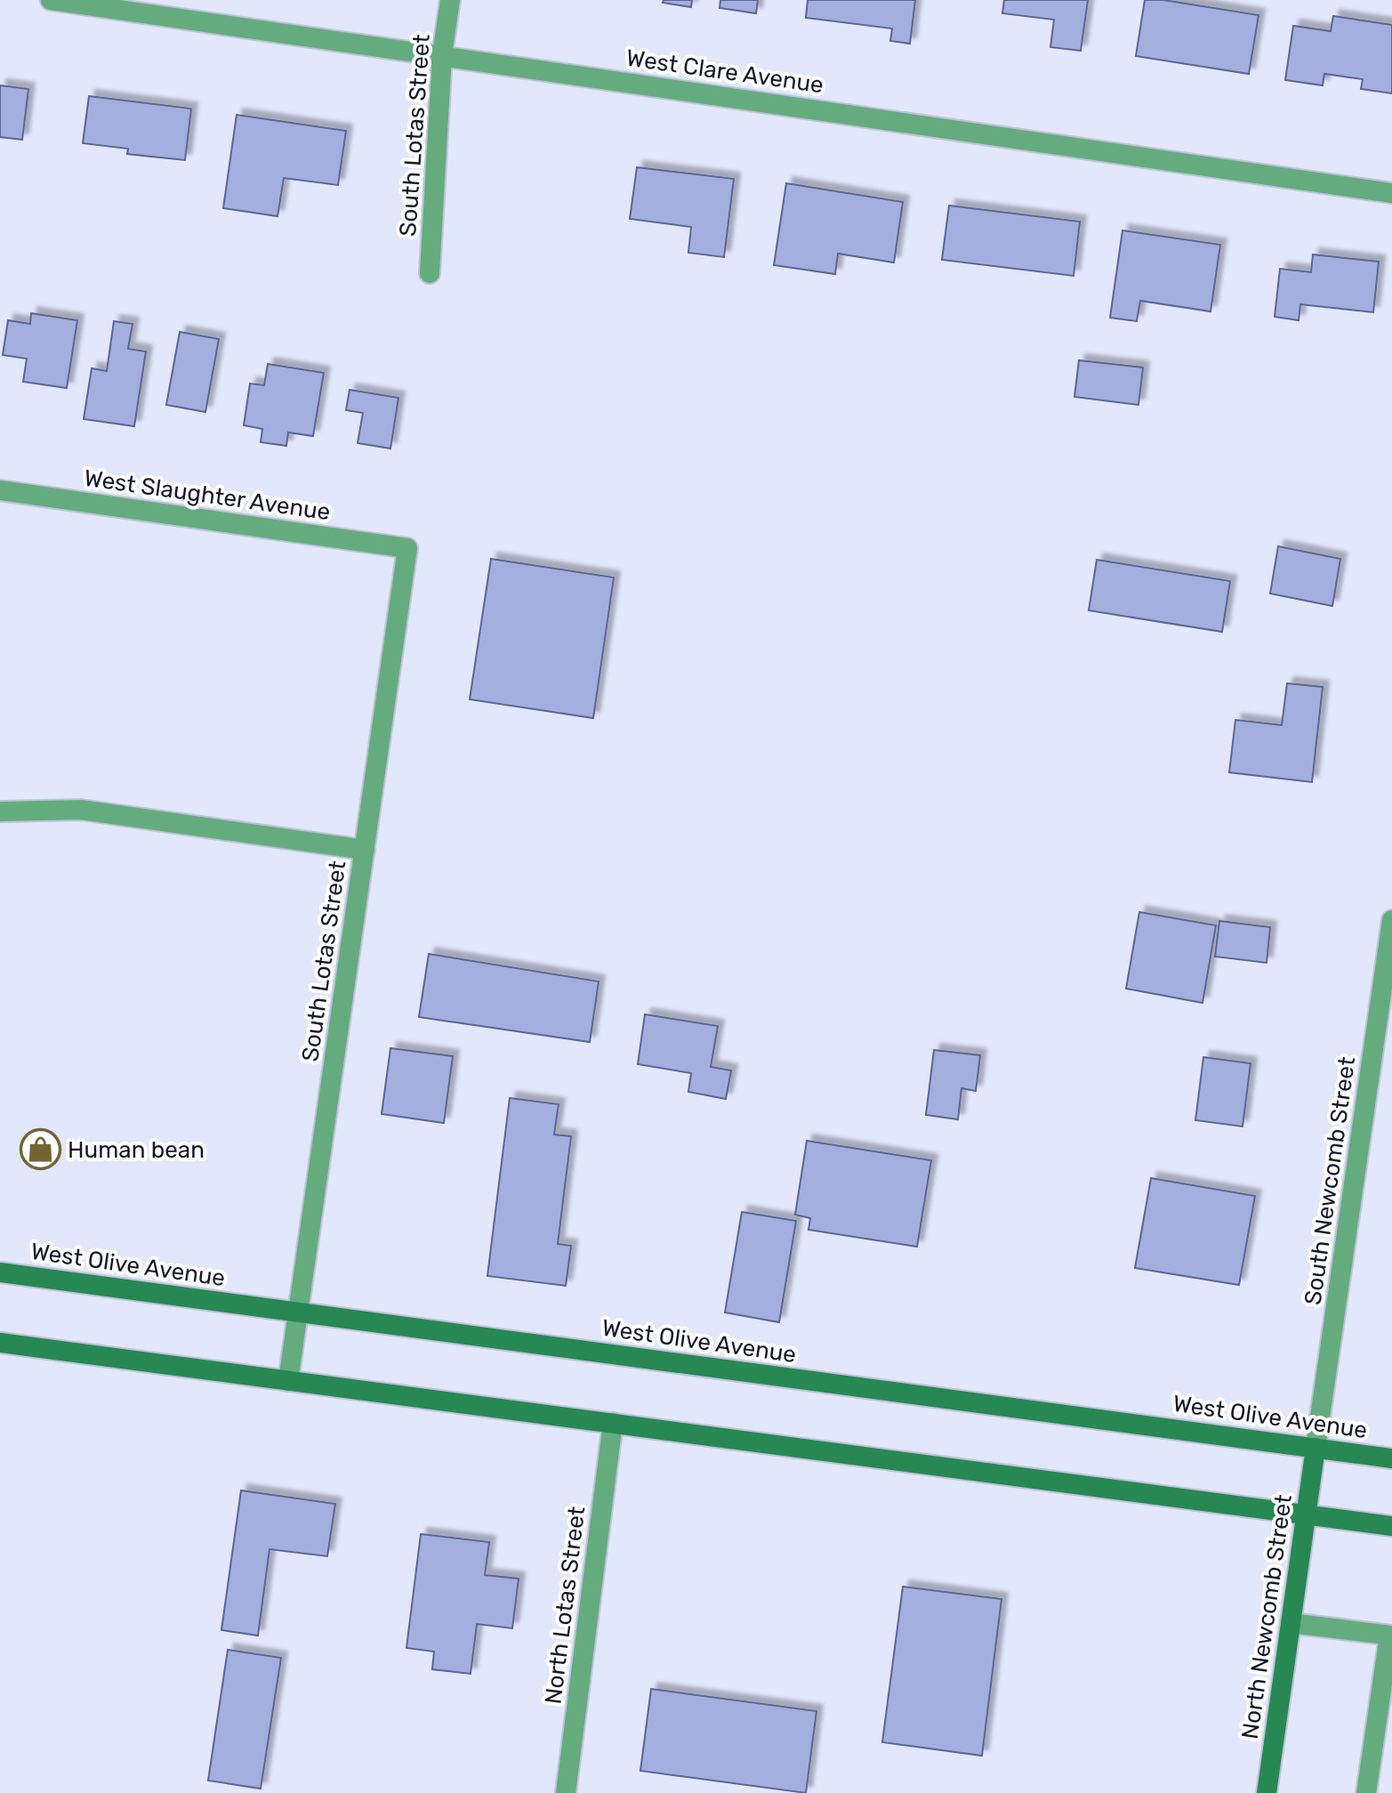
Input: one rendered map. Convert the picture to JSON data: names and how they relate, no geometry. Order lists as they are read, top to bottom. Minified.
{"streets":{"main road":["West Olive Avenue","North Newcomb Street"],"street":["West Clare Avenue","South Lotas Street","West Slaughter Avenue","South Newcomb Street","North Lotas Street"]},"crossings":[["West Clare Avenue","South Lotas Street"],["South Lotas Street","West Slaughter Avenue"],["South Lotas Street","West Olive Avenue"],["South Newcomb Street","West Olive Avenue"],["South Newcomb Street","North Newcomb Street"],["West Olive Avenue","North Newcomb Street"]],"places":{"shop":["Human bean"]}}
